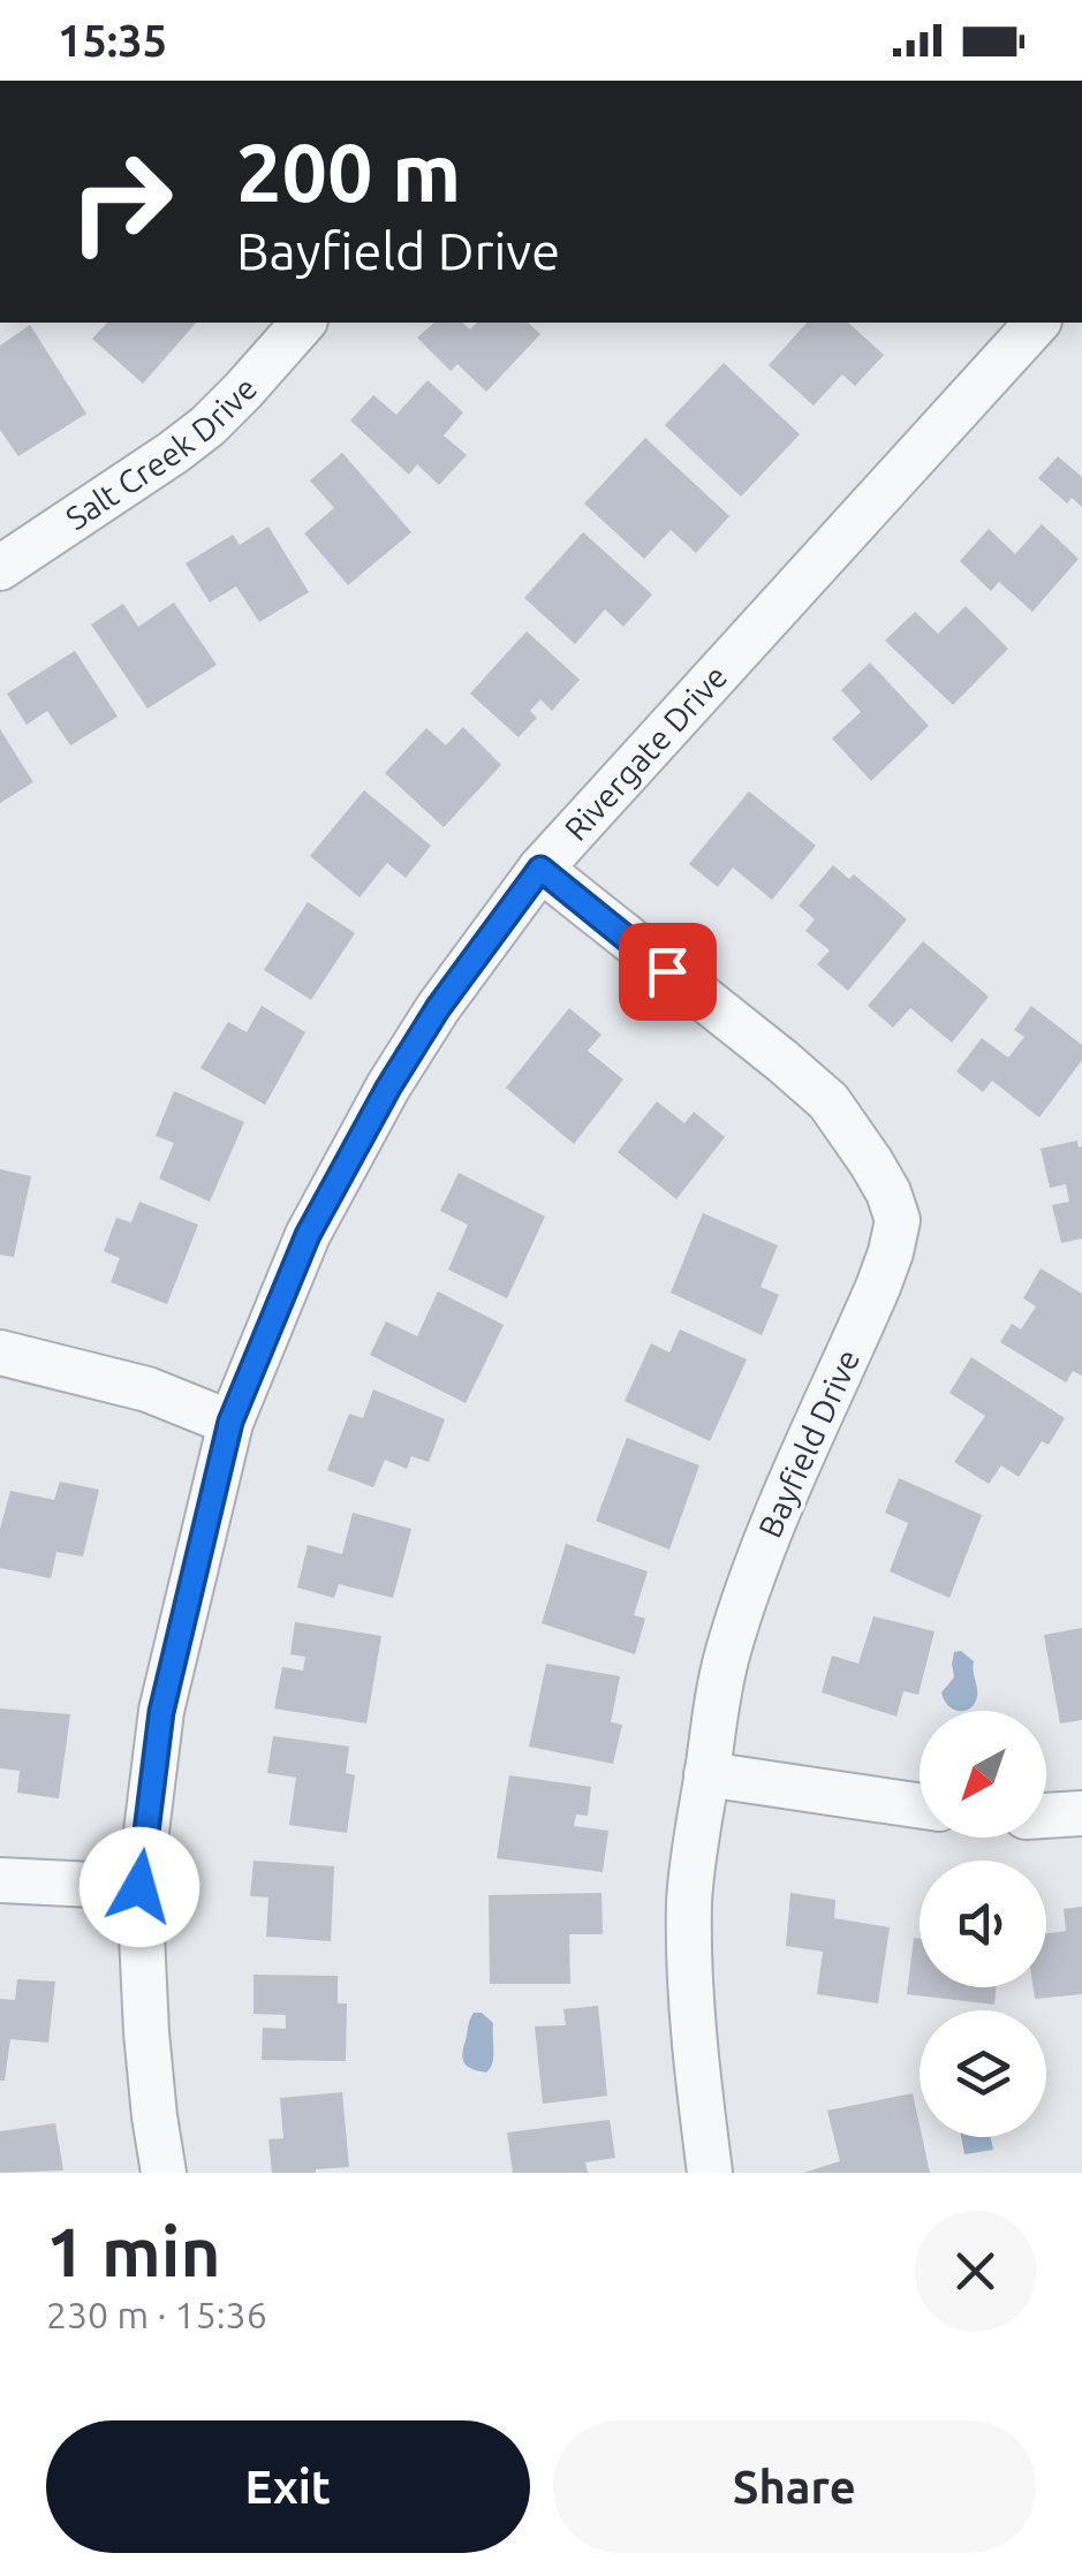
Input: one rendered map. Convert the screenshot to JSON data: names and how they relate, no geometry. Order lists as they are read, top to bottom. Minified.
{"streets":{"street":["Salt Creek Drive","Rivergate Drive","Bayfield Drive"]},"crossings":[["Rivergate Drive","Bayfield Drive"]],"north":"bottom left","page":{"status":"15:35","turn":["200 m","Bayfield Drive"],"heading":["1 min","230 m · 15:36"],"buttons":["Exit","Share"]}}
